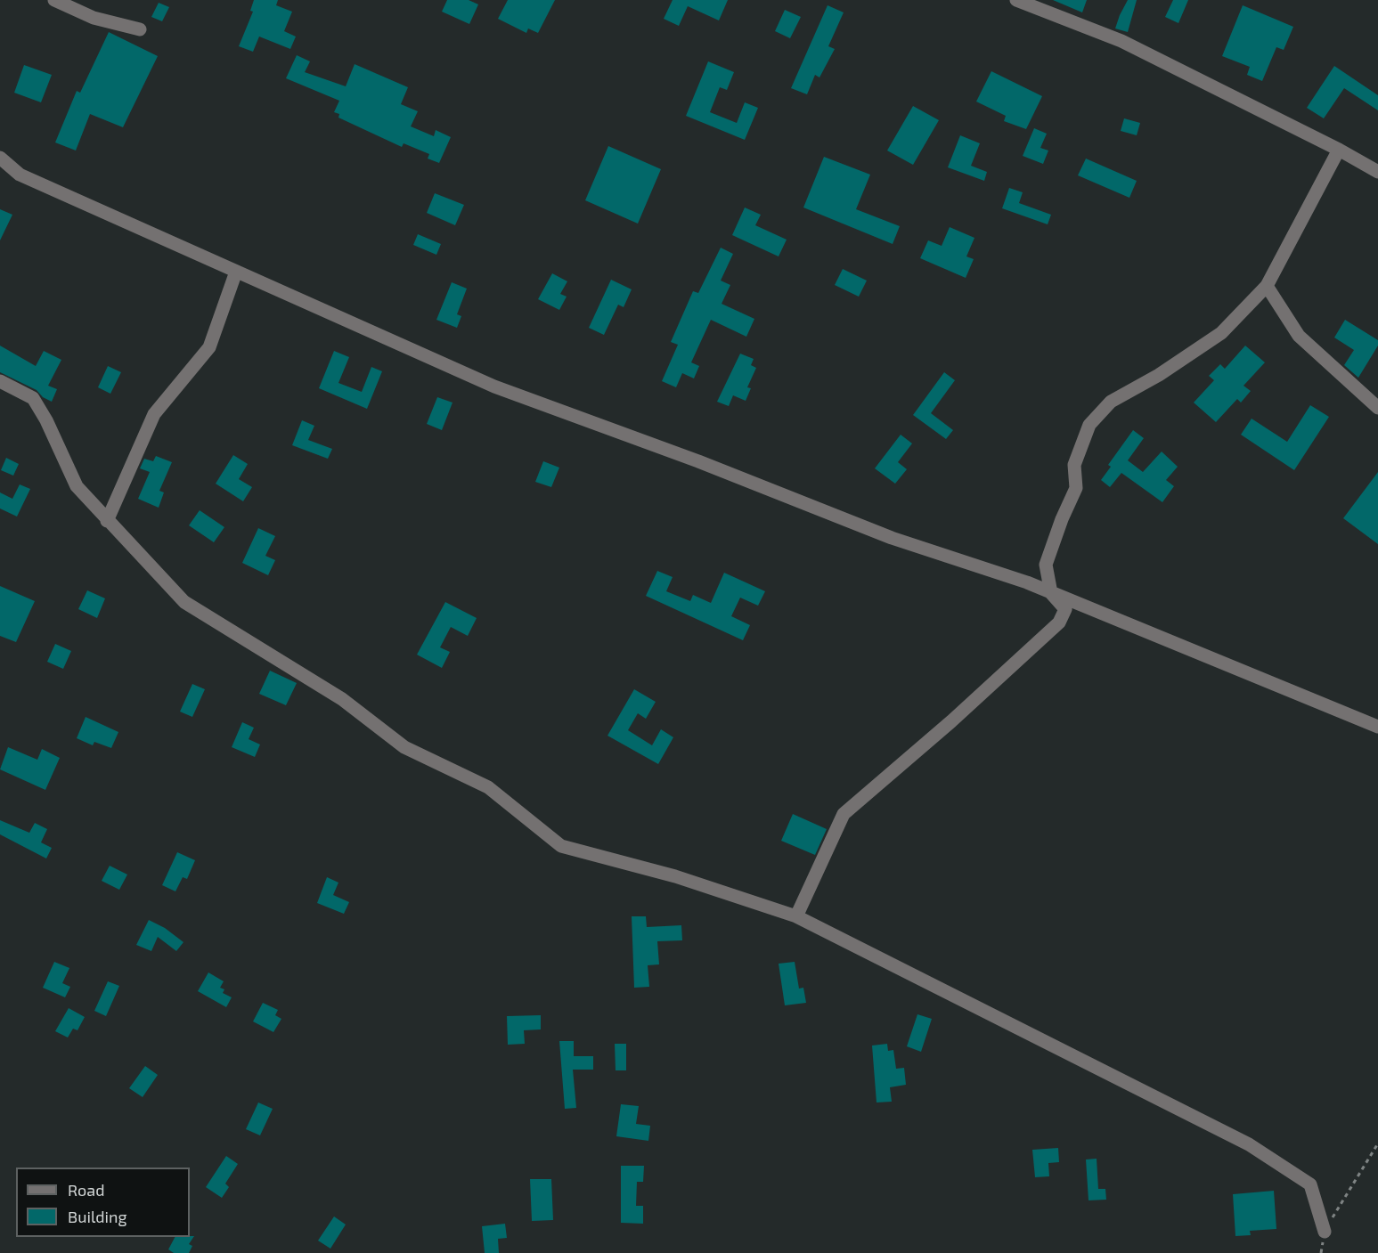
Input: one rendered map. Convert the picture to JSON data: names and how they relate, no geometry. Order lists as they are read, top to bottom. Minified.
{"legend":["Road","Building"]}
